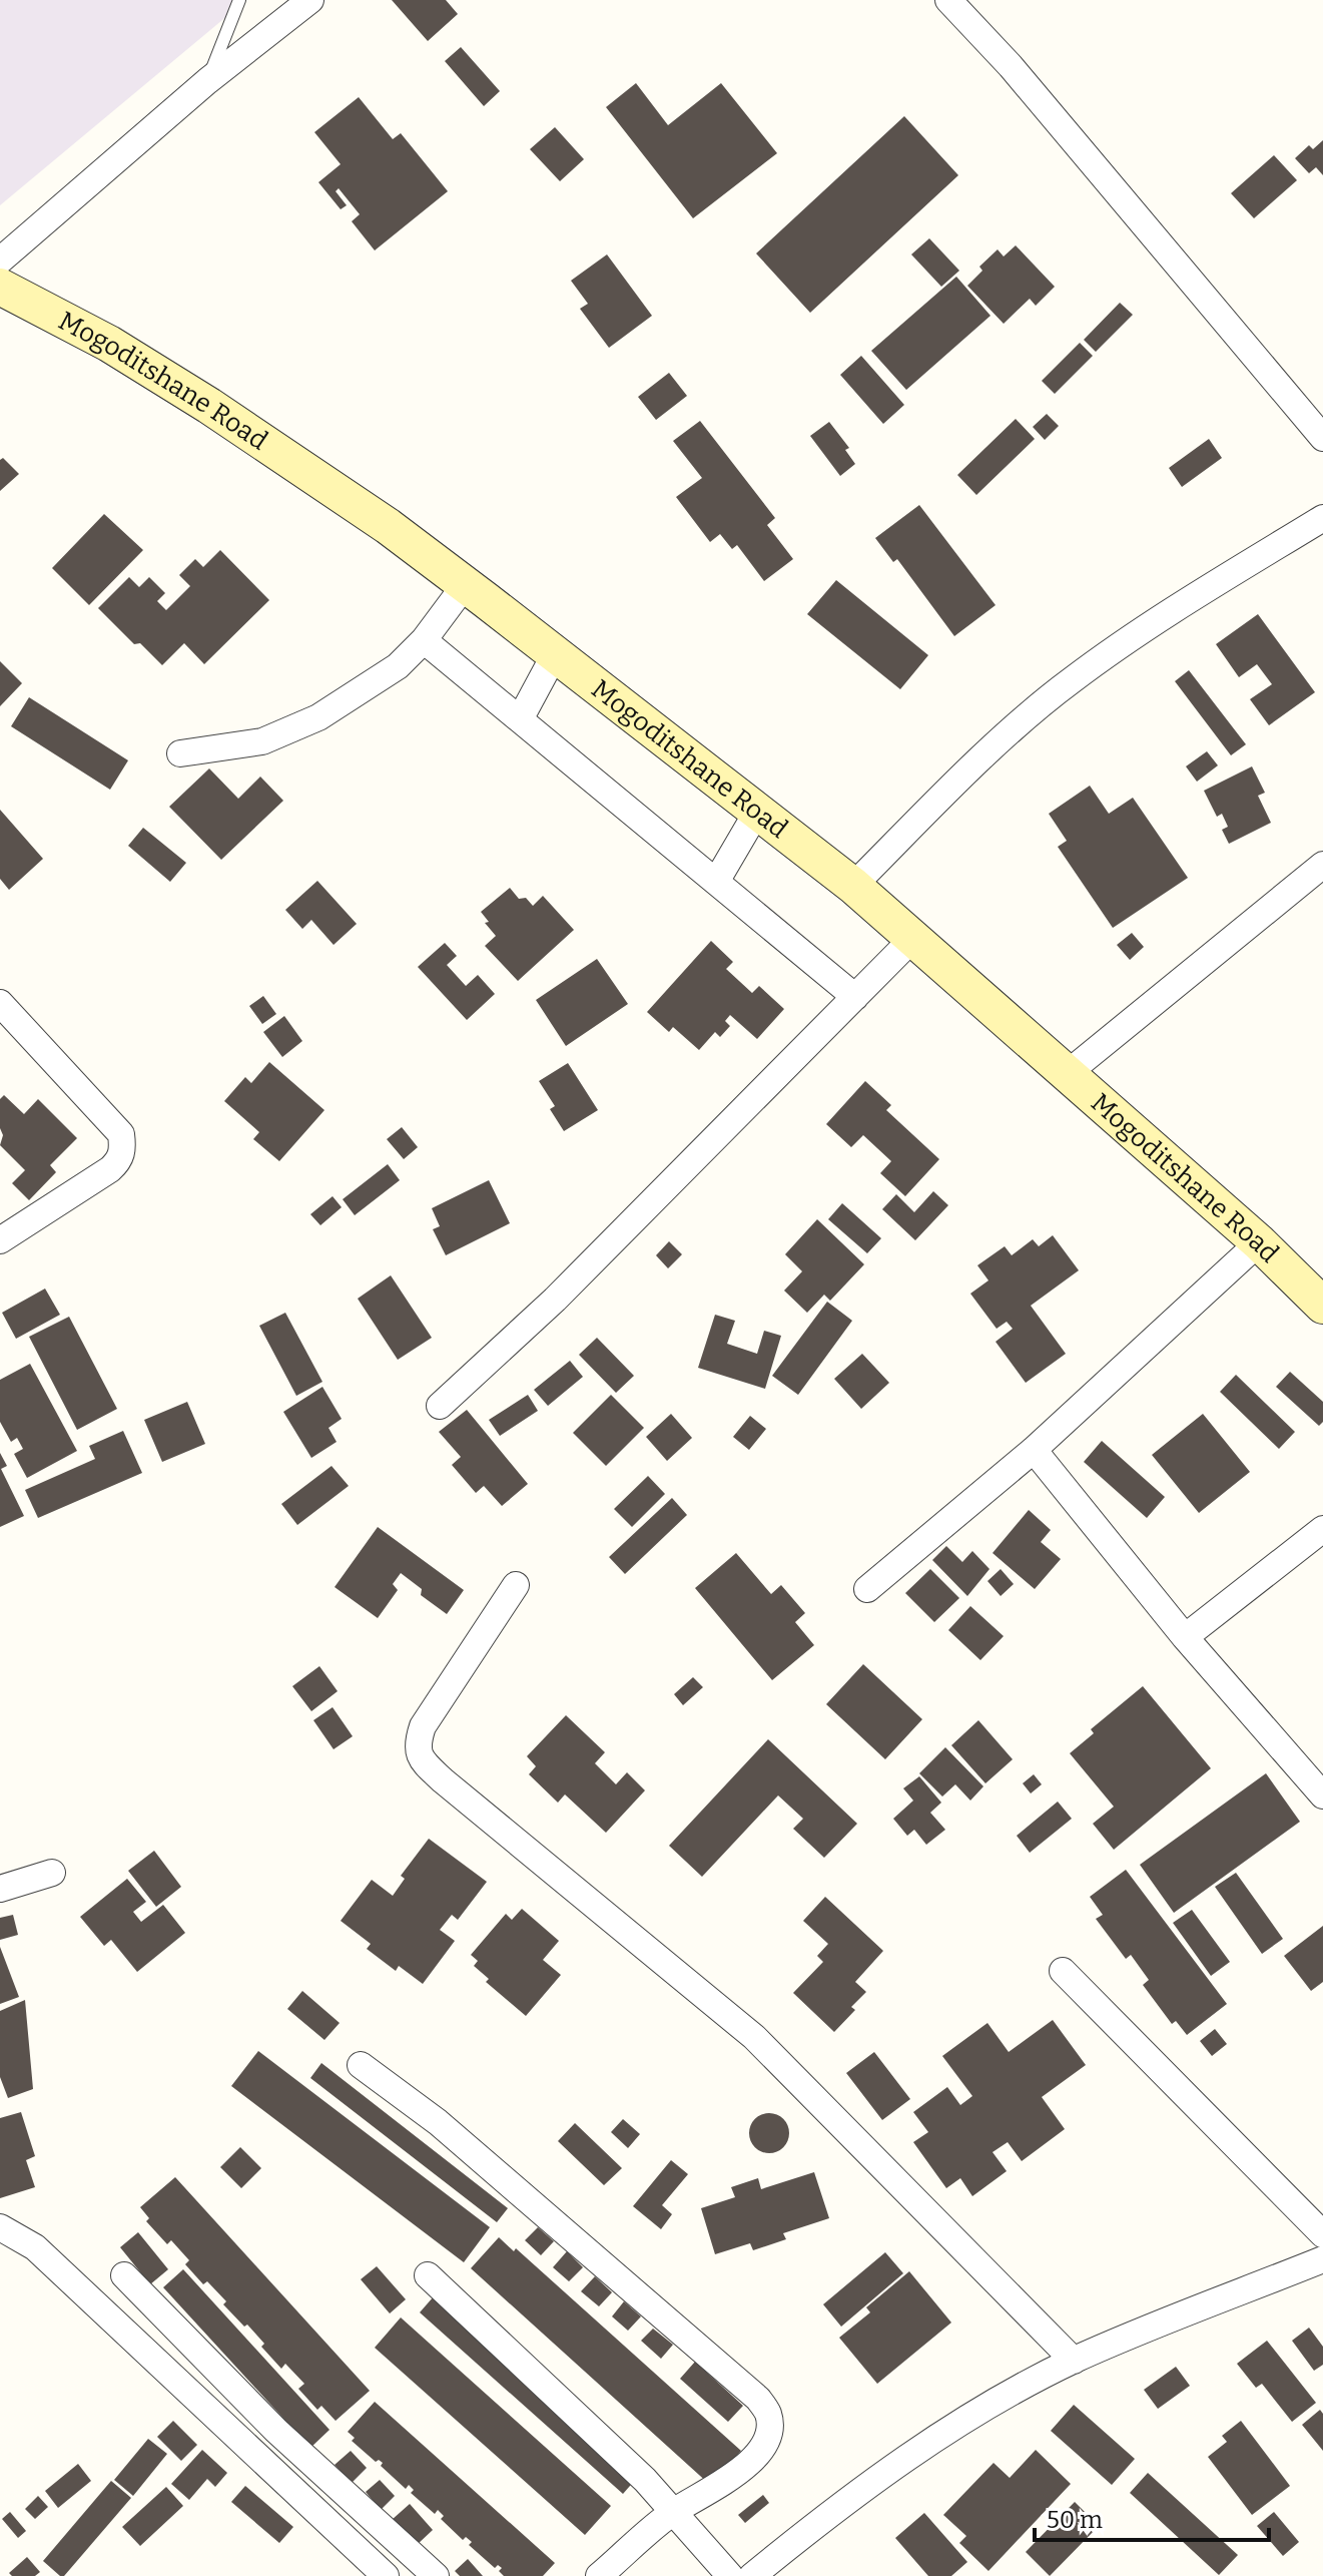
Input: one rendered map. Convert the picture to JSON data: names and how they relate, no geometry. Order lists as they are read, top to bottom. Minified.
{"streets":{"main road":["Mogoditshane Road"]},"scale_bar":"50 m"}
